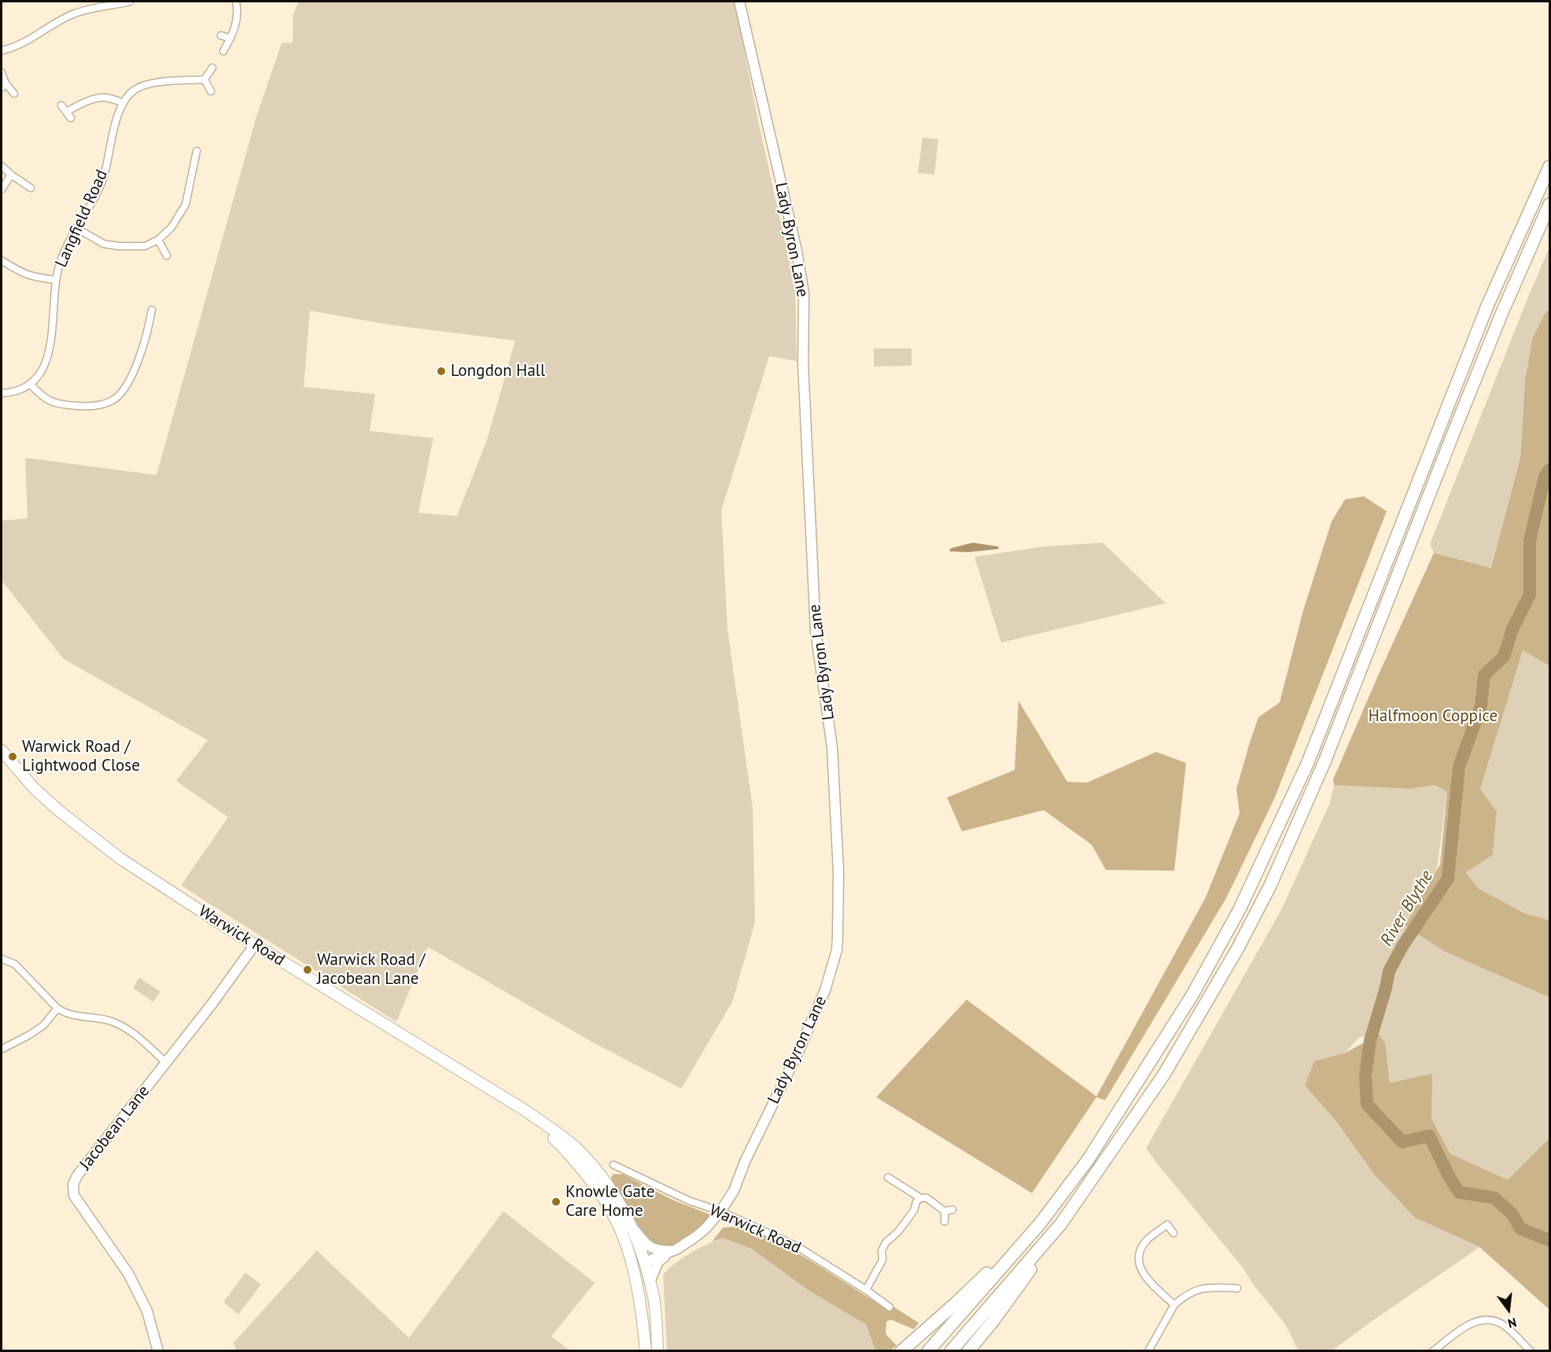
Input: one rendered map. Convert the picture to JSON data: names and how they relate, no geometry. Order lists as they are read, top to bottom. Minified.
{"streets":{"main road":["Warwick Road"],"street":["Langfield Road","Lady Byron Lane","Jacobean Lane"]},"crossings":[["Lady Byron Lane","Warwick Road"],["Warwick Road","Jacobean Lane"]],"water":["River Blythe"],"parks":["Halfmoon Coppice"],"places":["Longdon Hall","Warwick Road / Lightwood Close","Warwick Road / Jacobean Lane","Knowle Gate Care Home"],"north":"bottom"}
